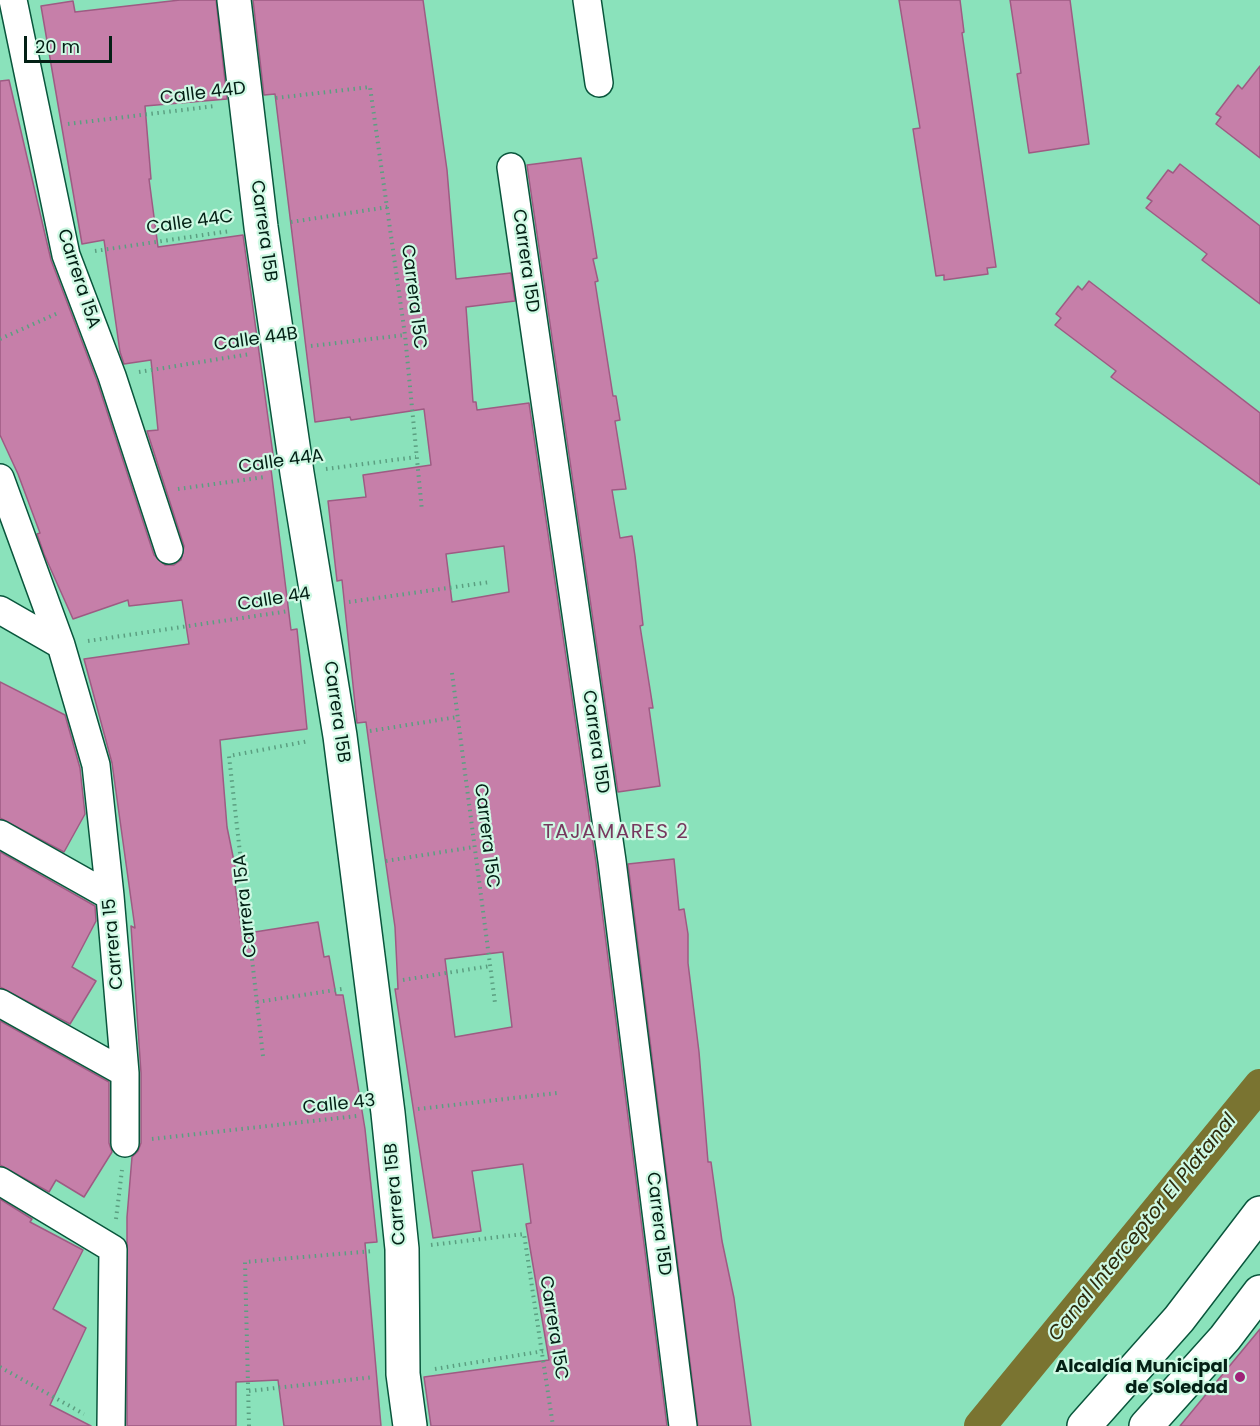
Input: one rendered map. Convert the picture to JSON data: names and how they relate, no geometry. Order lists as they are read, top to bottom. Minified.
{"streets":{"street":["Carrera 15B","Carrera 15D","Carrera 15A","Carrera 15"],"path":["Calle 44D","Calle 44C","Carrera 15C","Calle 44B","Calle 44A","Calle 44","Calle 43"]},"crossings":[["Calle 44D","Carrera 15B"],["Calle 44D","Carrera 15A"],["Calle 44D","Carrera 15C"],["Calle 44C","Carrera 15B"],["Calle 44C","Carrera 15A"],["Calle 44C","Carrera 15C"],["Carrera 15B","Calle 44B"],["Carrera 15B","Calle 44A"],["Carrera 15B","Calle 44"],["Carrera 15B","Calle 43"],["Carrera 15A","Calle 44B"],["Carrera 15A","Calle 44A"],["Carrera 15C","Calle 44B"],["Carrera 15C","Calle 44A"],["Calle 44","Carrera 15"],["Carrera 15","Calle 43"]],"districts":["TAJAMARES 2"],"water":["Canal Interceptor El Platanal"],"places":["Alcaldía Municipal de Soledad"],"scale_bar":"20 m"}
